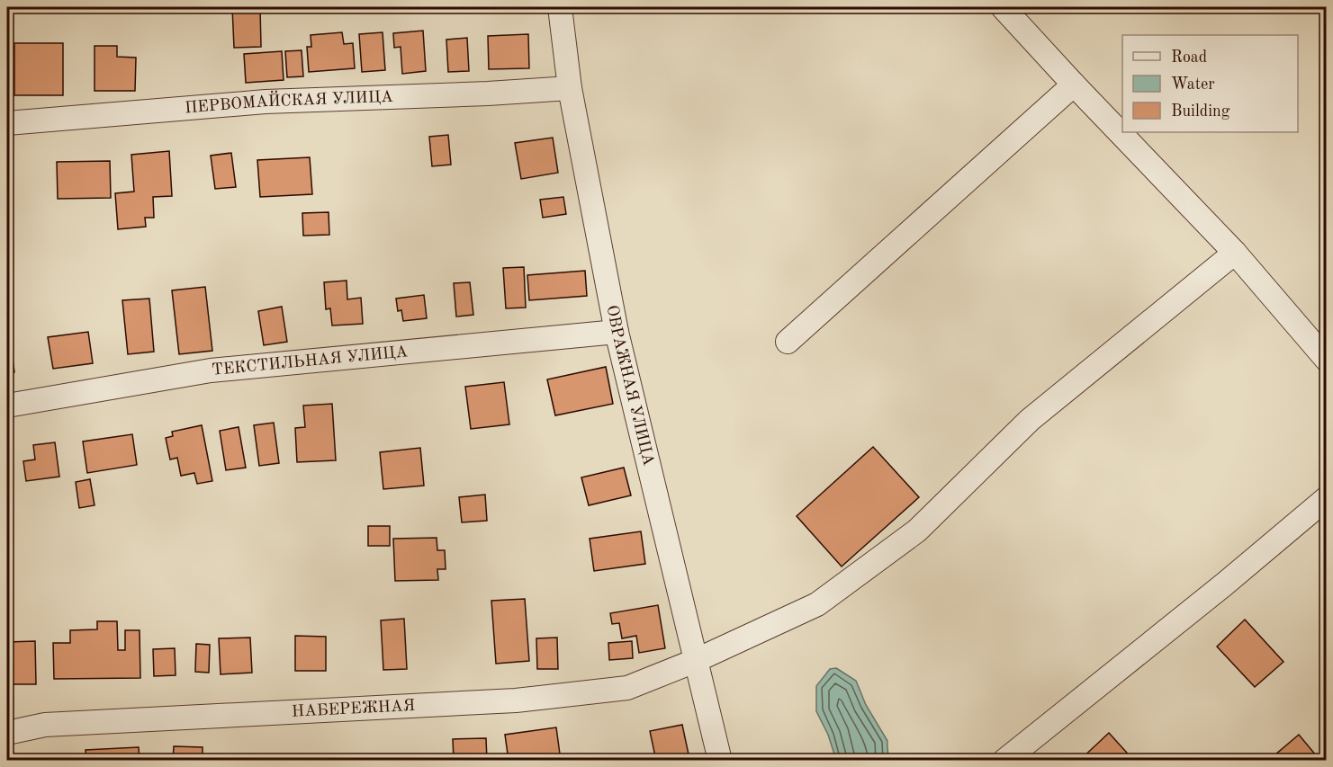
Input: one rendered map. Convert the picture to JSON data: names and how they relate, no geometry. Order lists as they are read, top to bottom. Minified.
{"streets":{"street":["ПЕРВОМАЙСКАЯ УЛИЦА","ТЕКСТИЛЬНАЯ УЛИЦА","ОВРАЖНАЯ УЛИЦА","НАБЕРЕЖНАЯ"]},"crossings":[["ПЕРВОМАЙСКАЯ УЛИЦА","ОВРАЖНАЯ УЛИЦА"],["ТЕКСТИЛЬНАЯ УЛИЦА","ОВРАЖНАЯ УЛИЦА"],["ОВРАЖНАЯ УЛИЦА","НАБЕРЕЖНАЯ"]],"legend":["Road","Water","Building"]}
